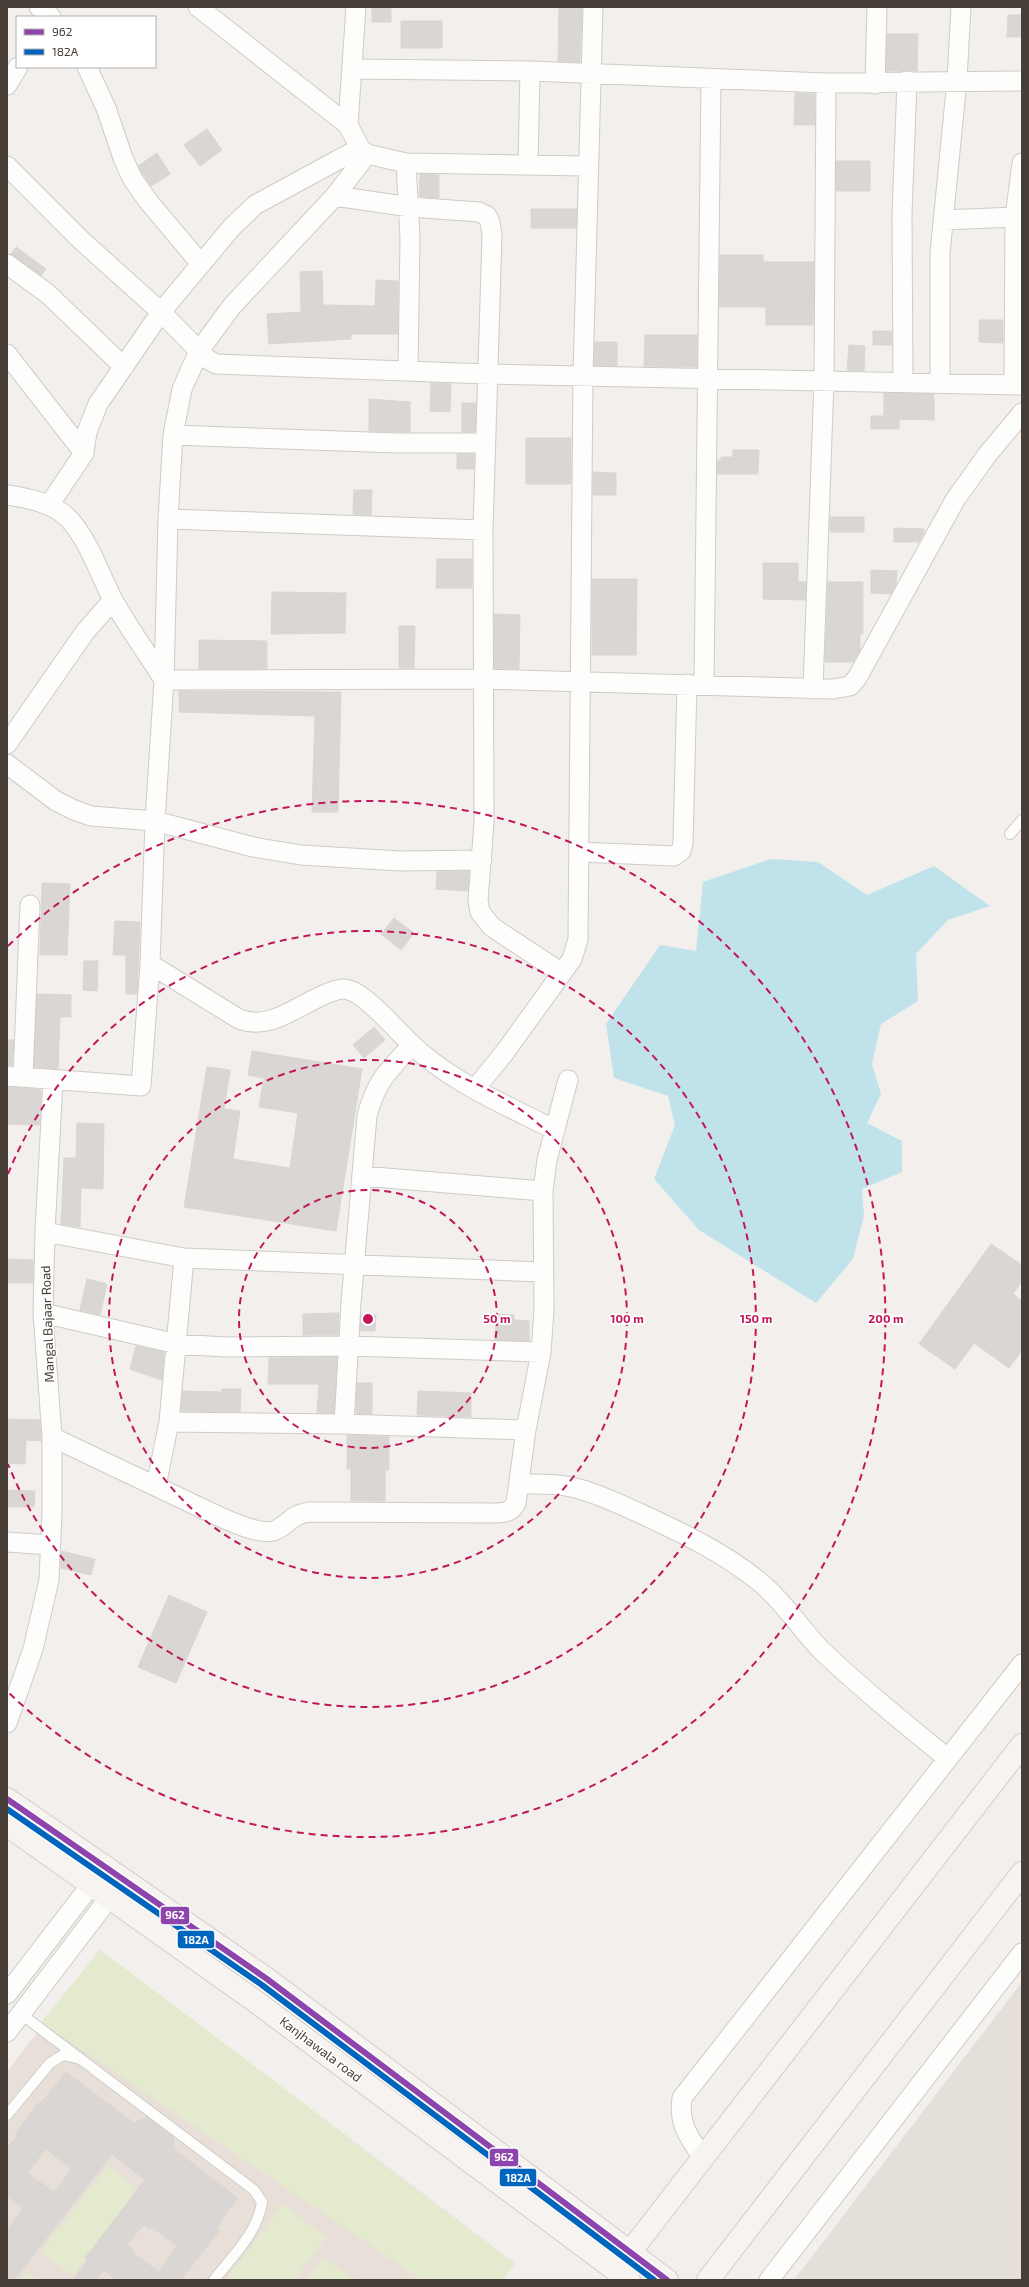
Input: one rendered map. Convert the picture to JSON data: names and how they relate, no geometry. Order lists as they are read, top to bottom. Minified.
{"streets":{"main road":["Kanjhawala road"],"street":["Mangal Bajaar Road"]},"lines":["transit line 962","transit line 182A"],"legend":["962","182A"],"rings":["50 m","100 m","150 m","200 m"]}
